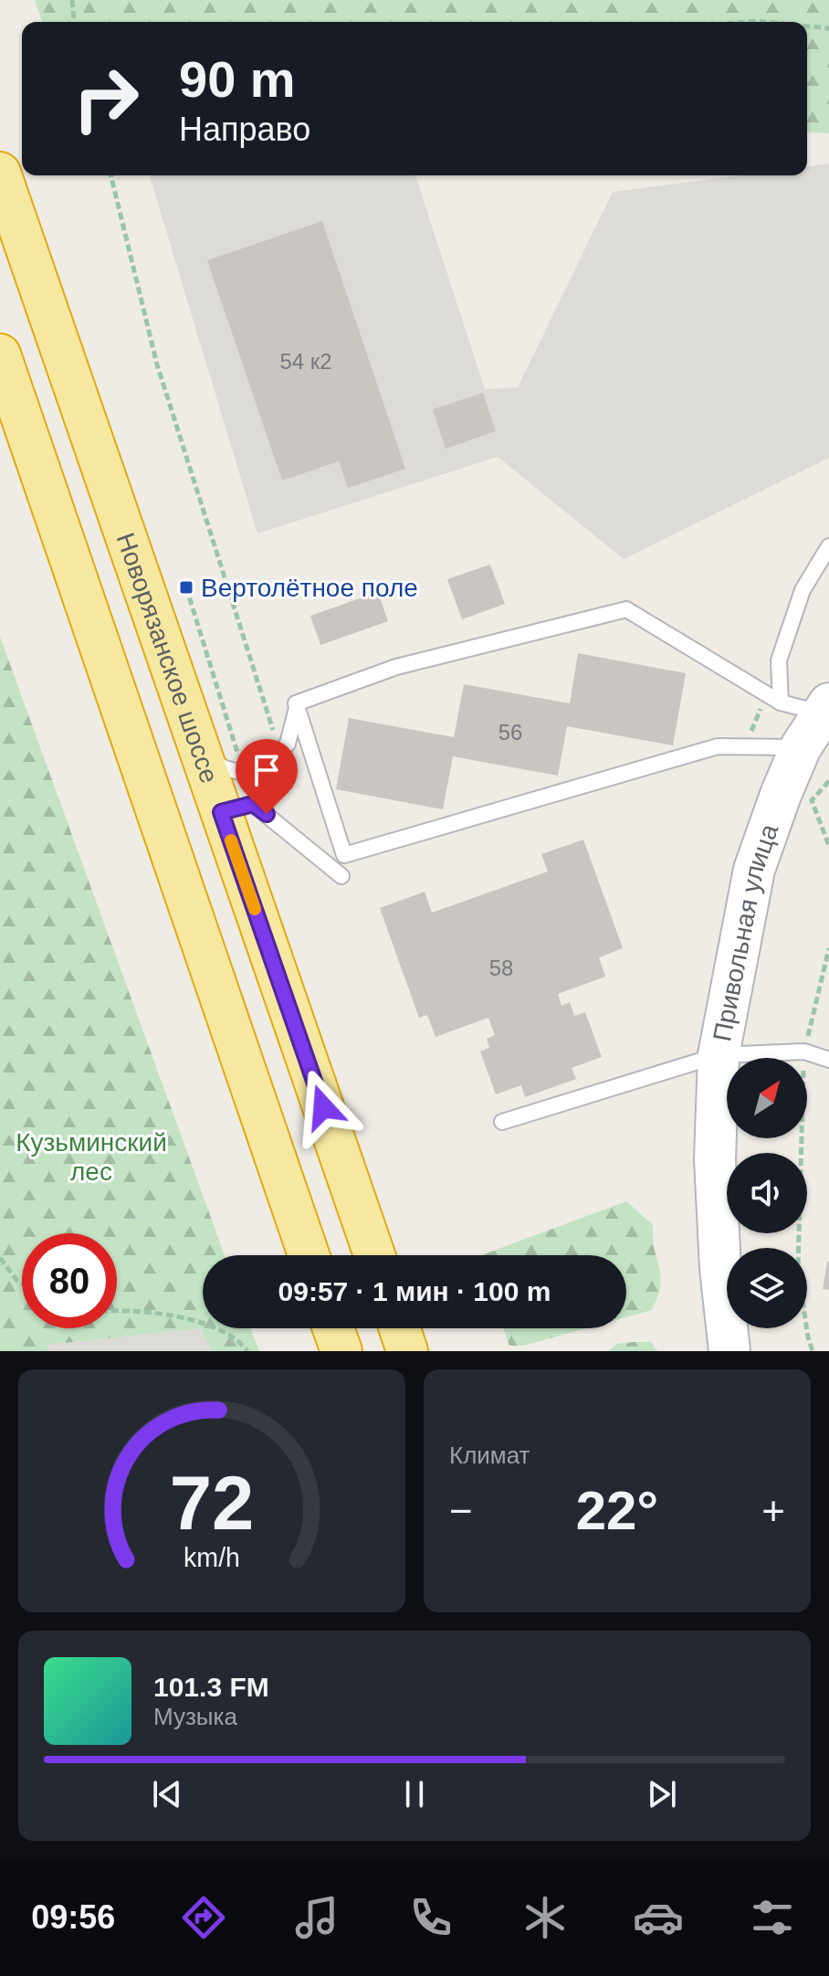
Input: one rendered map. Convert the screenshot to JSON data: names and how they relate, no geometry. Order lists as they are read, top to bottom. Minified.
{"streets":{"highway":["Новорязанское шоссе"],"main road":["Привольная улица"]},"parks":["Кузьминский лес"],"places":{"transit":["Вертолётное поле"]},"house_numbers":["54 к2","56","58"],"north":"top right","page":{"turn":["90 m","Направо"],"limit":"80","trip":"09:57 · 1 мин · 100 m","tile":"Климат","heat":["−","22°","+"],"song":["101.3 FM","Музыка"],"tabs":"09:56","gauge":["72","km/h"]}}
